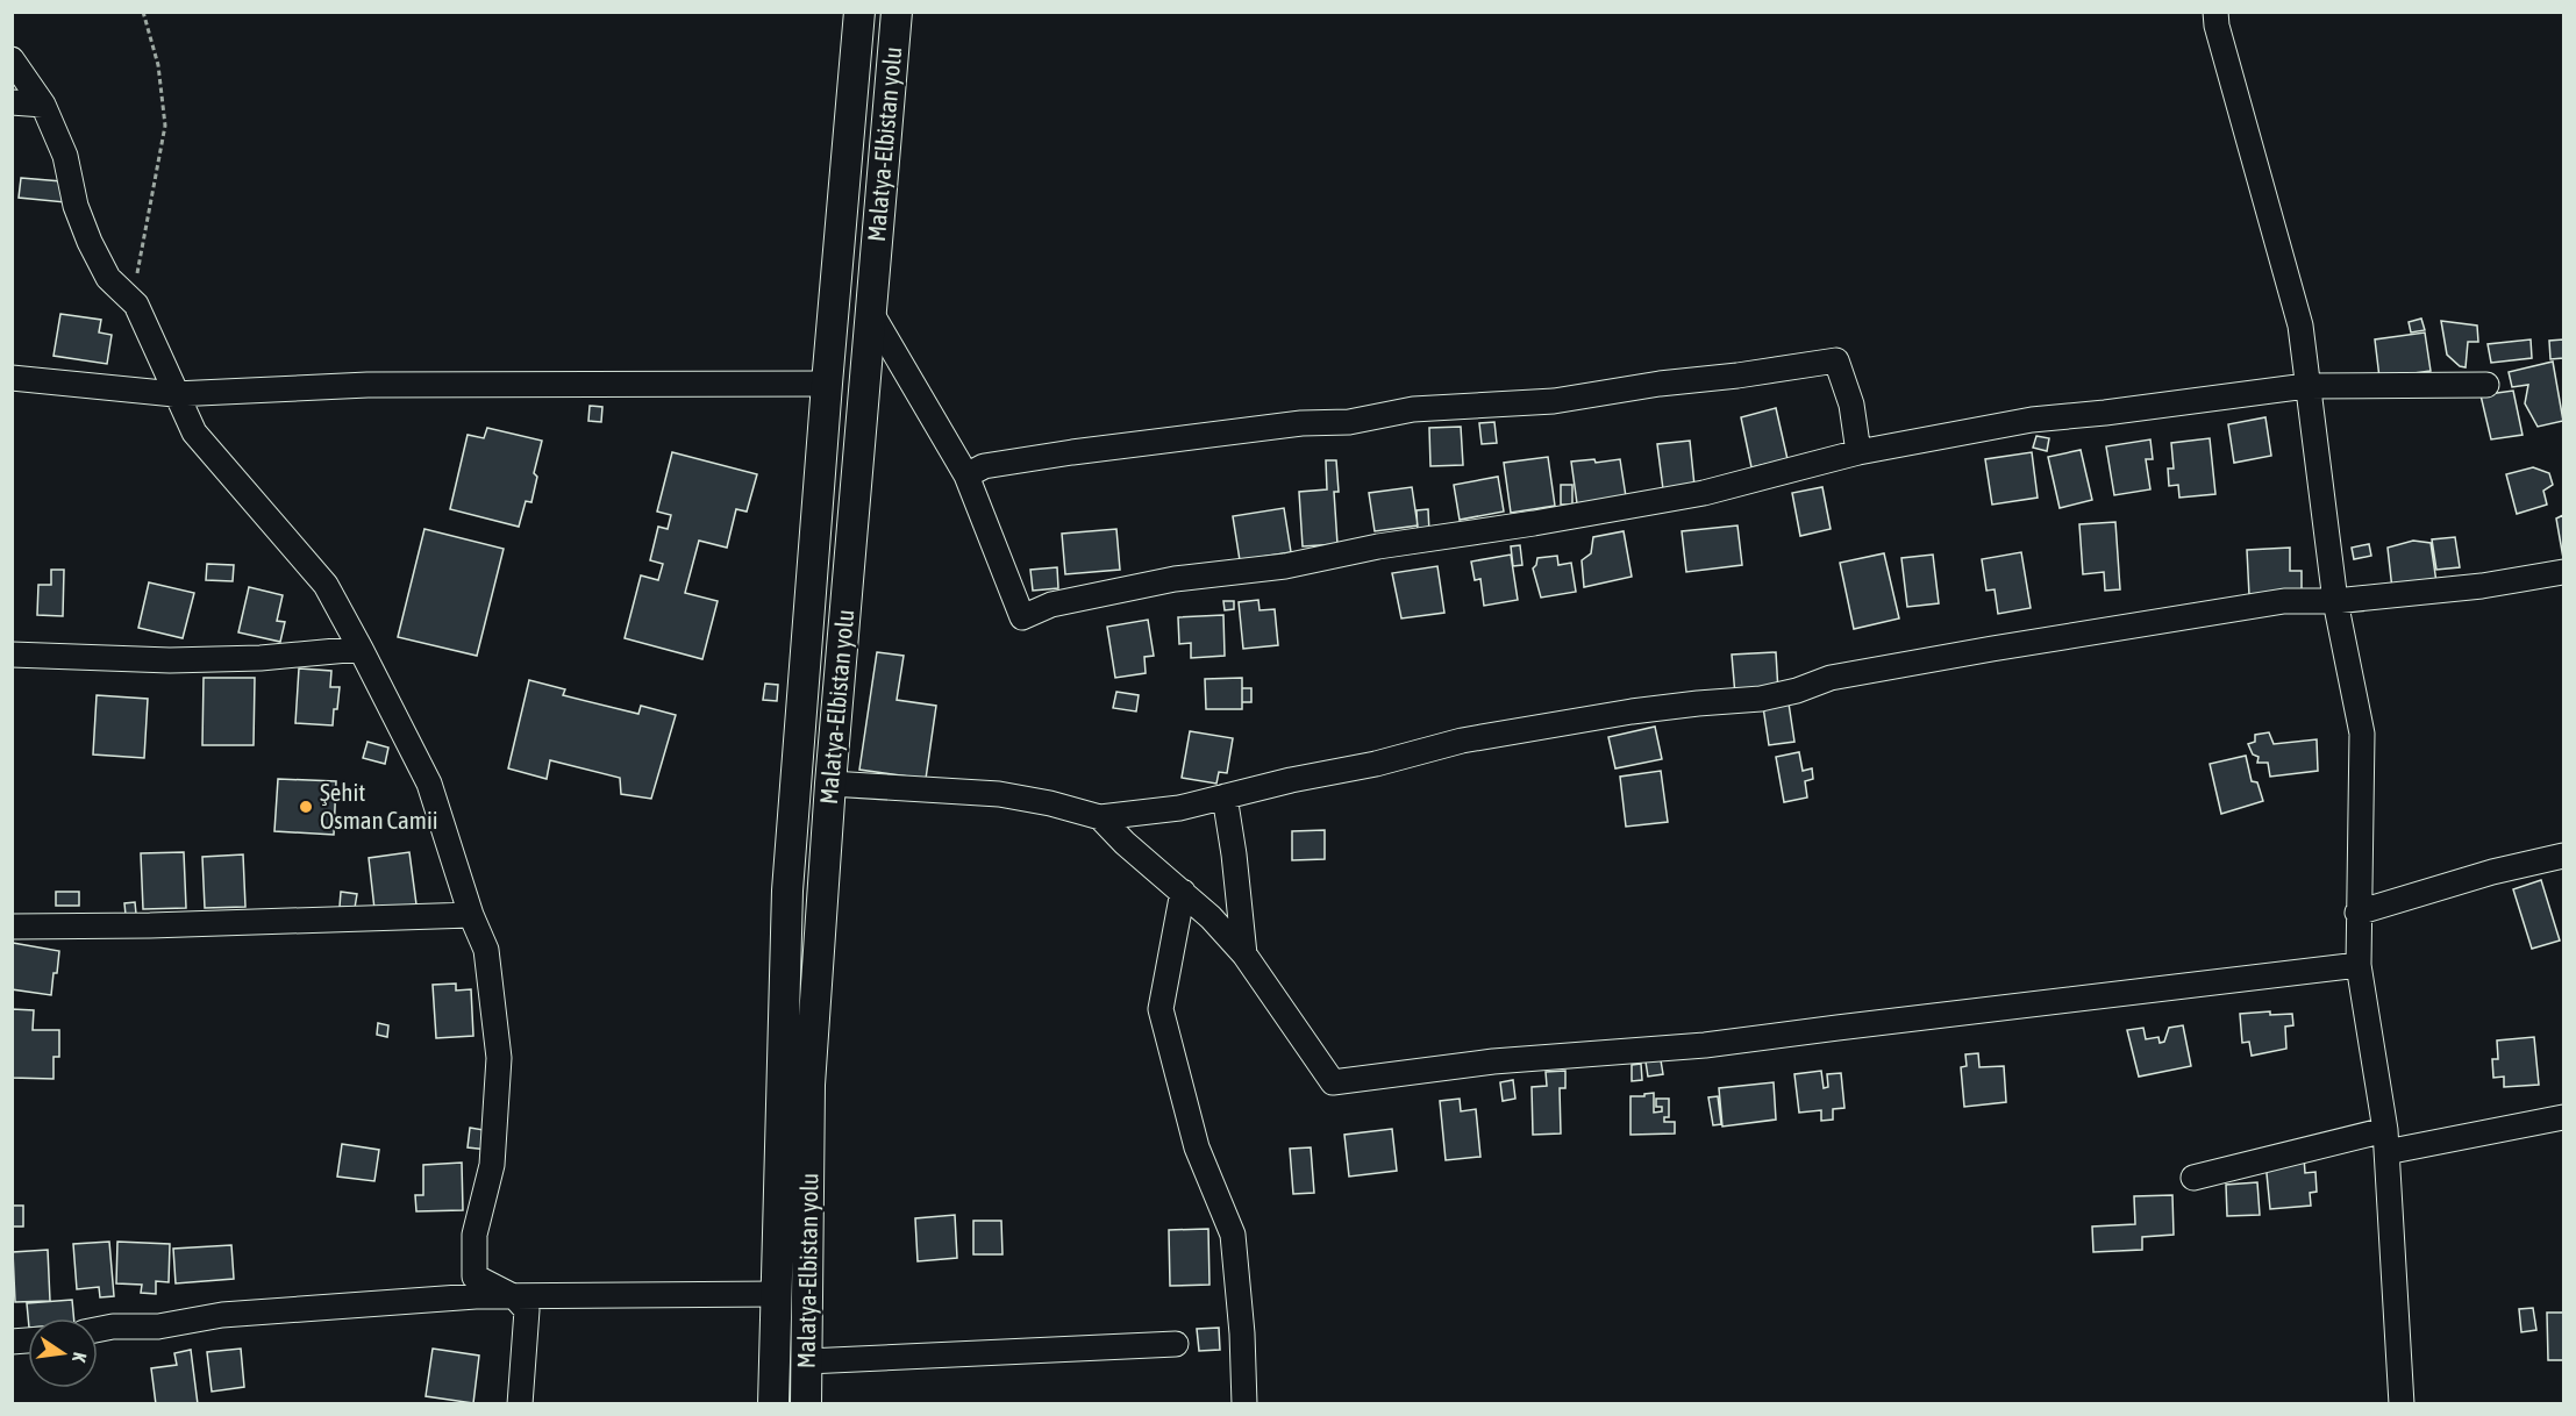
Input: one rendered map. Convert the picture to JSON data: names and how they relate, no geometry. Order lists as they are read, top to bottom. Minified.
{"streets":{"main road":["Malatya-Elbistan yolu"]},"places":["Şehit Osman Camii"],"north":"right"}
